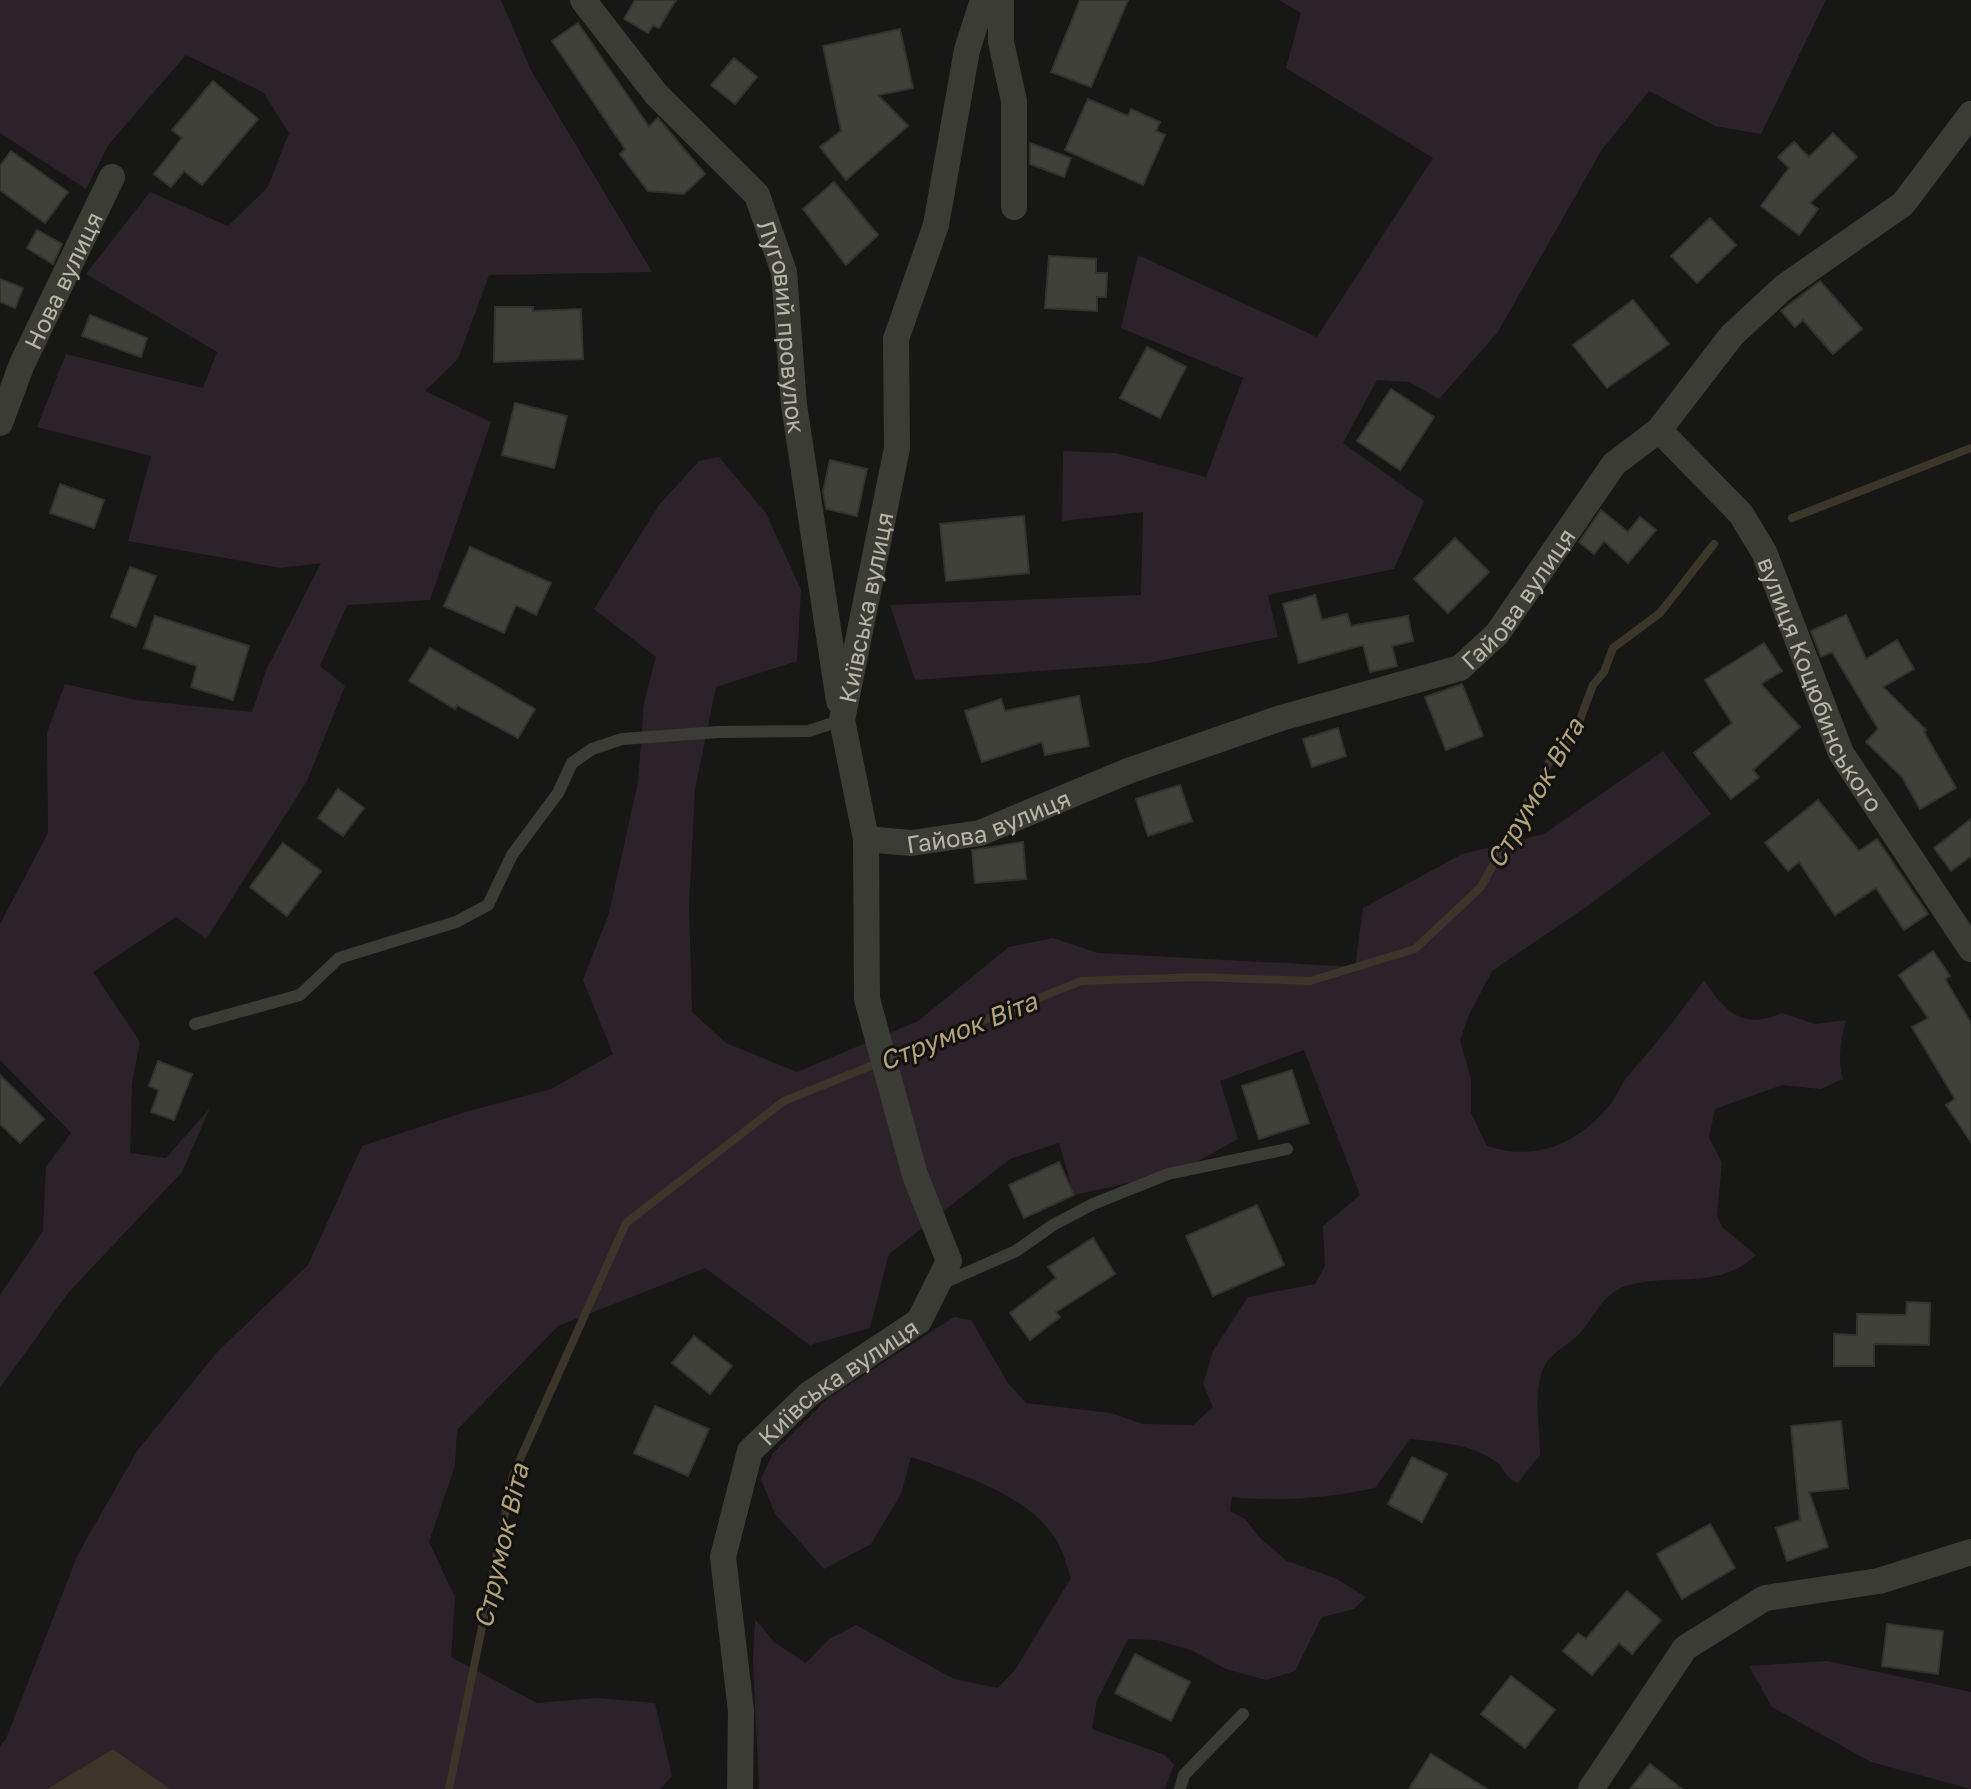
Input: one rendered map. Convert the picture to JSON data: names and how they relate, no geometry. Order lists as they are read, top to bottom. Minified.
{"streets":{"street":["Нова вулиця","Луговий провулок","Гайова вулиця","Київська вулиця","вулиця Коцюбинського"]},"crossings":[["Луговий провулок","Київська вулиця"],["Гайова вулиця","Київська вулиця"],["Гайова вулиця","вулиця Коцюбинського"]],"water":["Струмок Віта"]}
